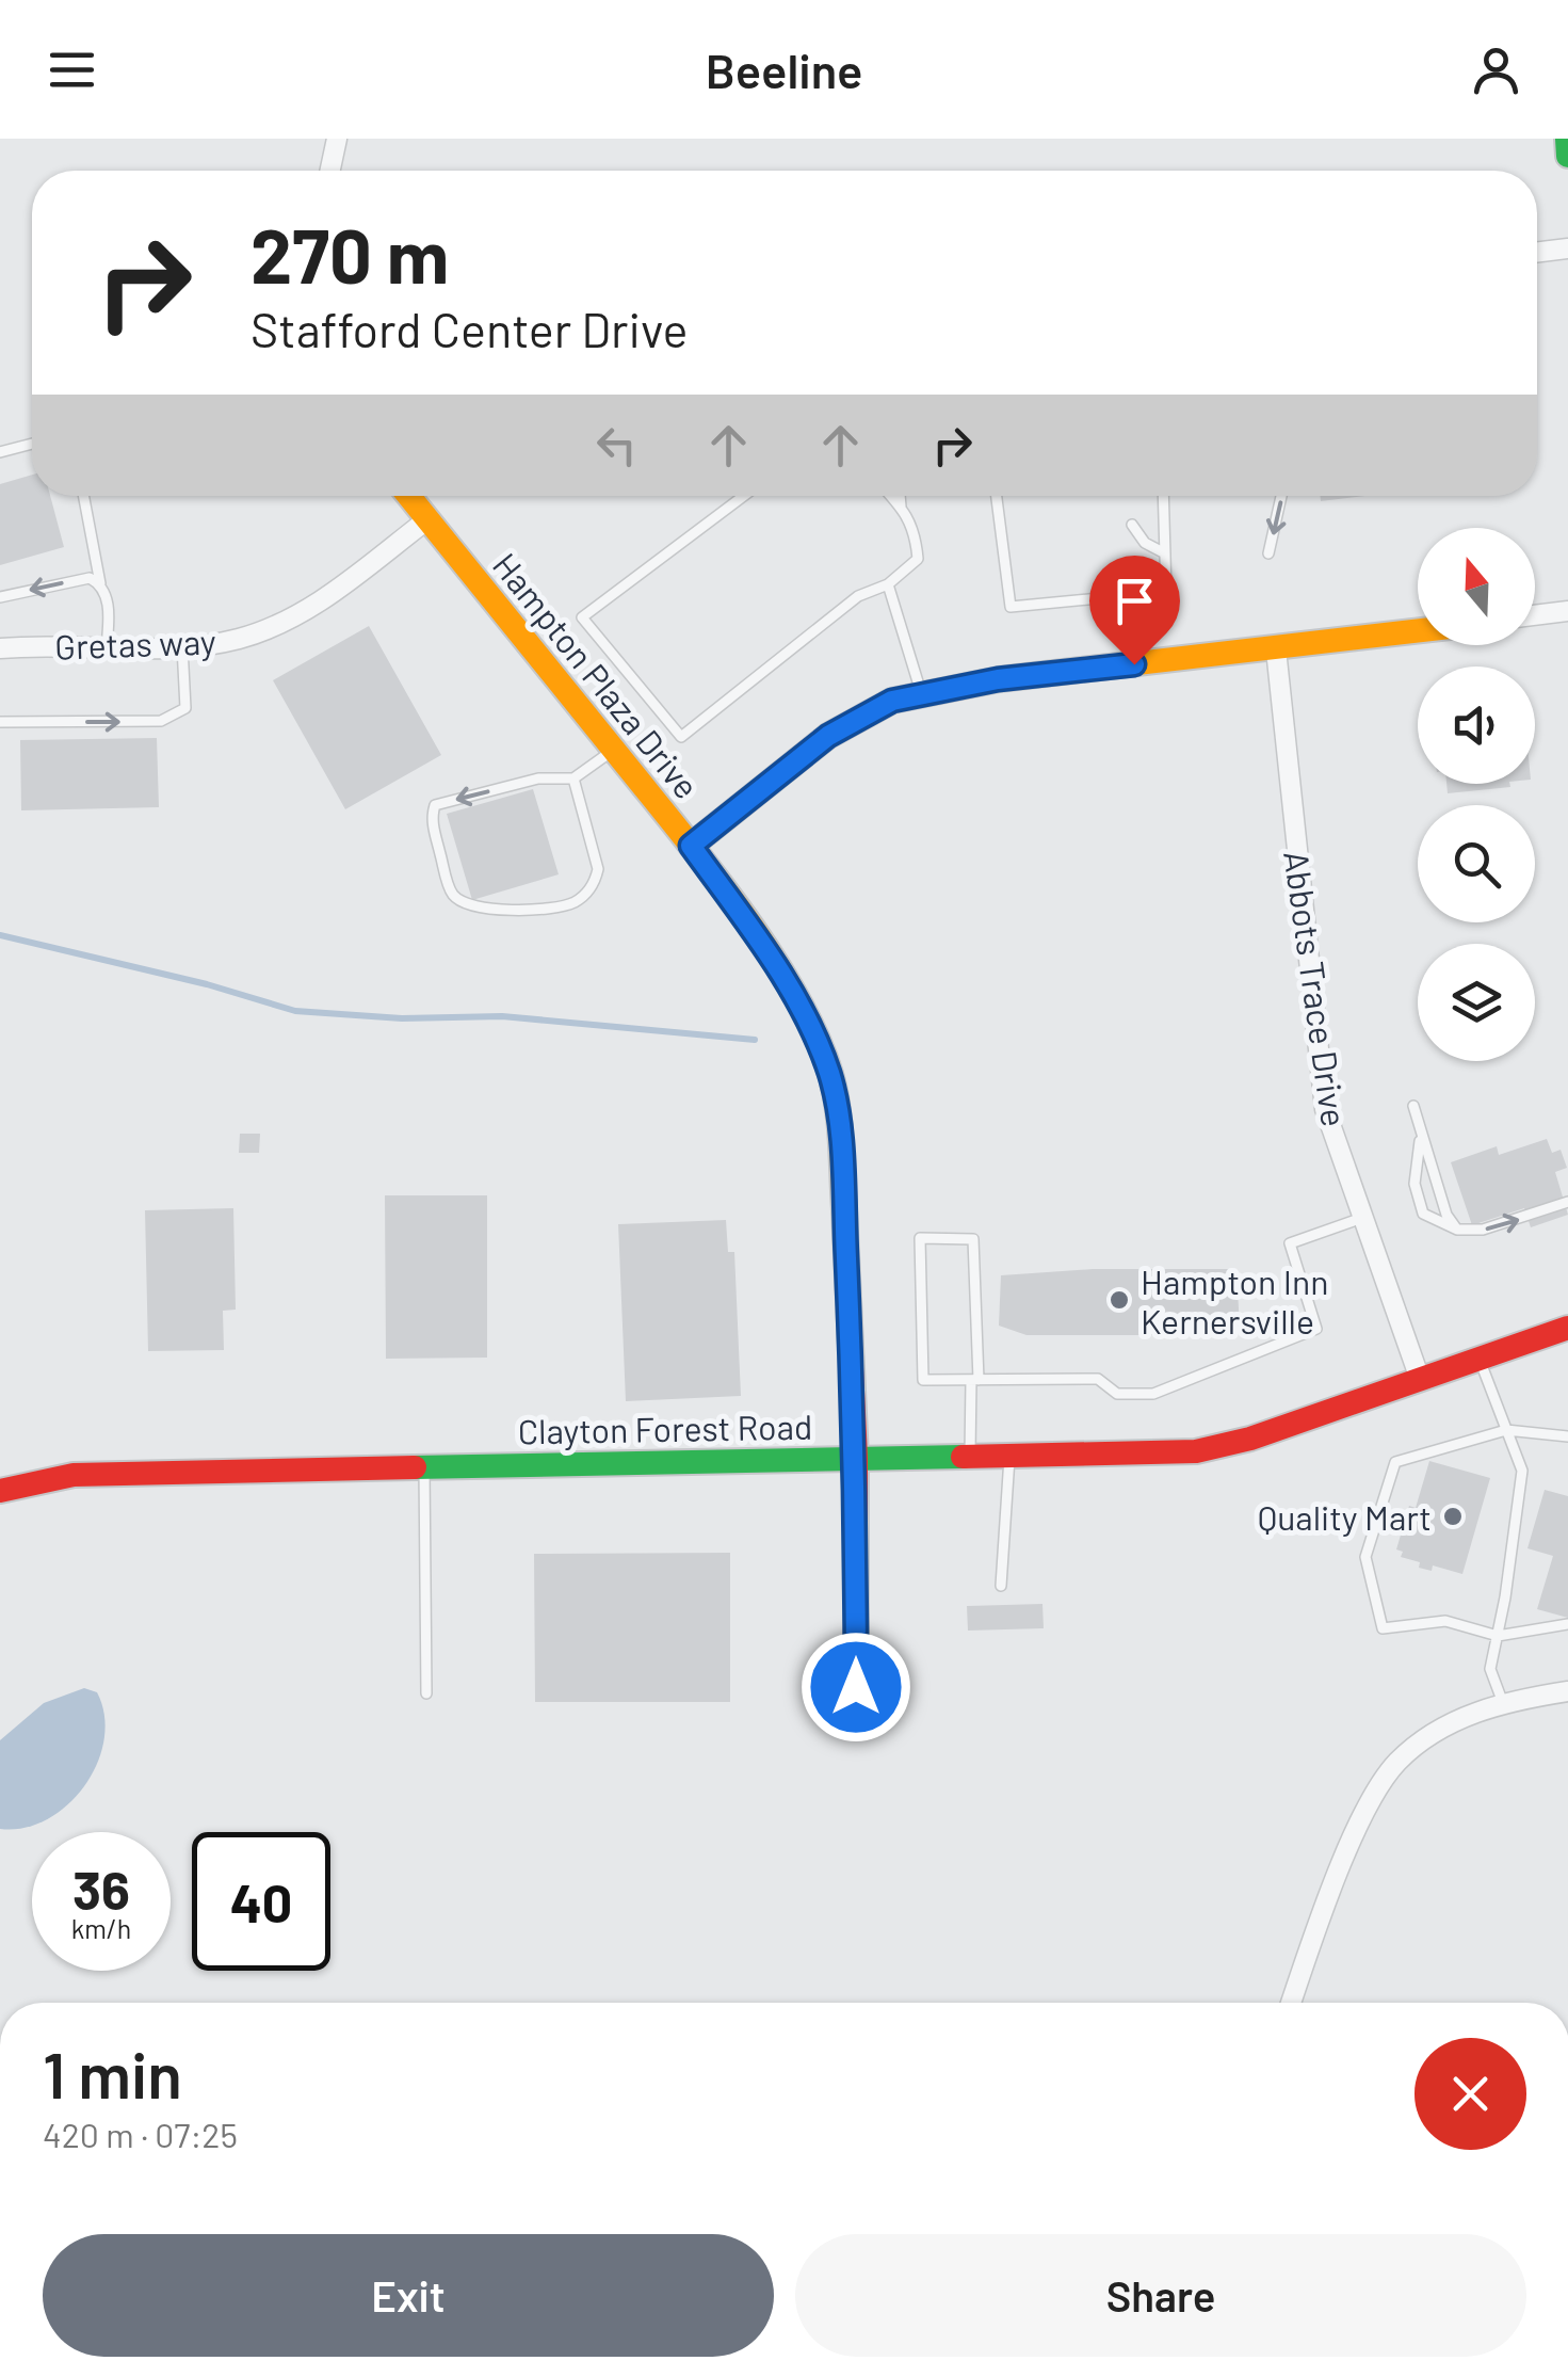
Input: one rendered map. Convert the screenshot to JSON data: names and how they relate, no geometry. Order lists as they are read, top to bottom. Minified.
{"streets":{"main road":["Hampton Plaza Drive","Clayton Forest Road"],"street":["Gretas way","Abbots Trace Drive"]},"crossings":[["Gretas way","Hampton Plaza Drive"],["Hampton Plaza Drive","Clayton Forest Road"],["Abbots Trace Drive","Clayton Forest Road"]],"places":["Hampton Inn Kernersville","Quality Mart"],"north":"top","page":{"header":"Beeline","turn":["270 m","Stafford Center Drive"],"speed":"36 km/h","limit":"40","heading":["1 min","420 m · 07:25"],"buttons":["Exit","Share"]}}
